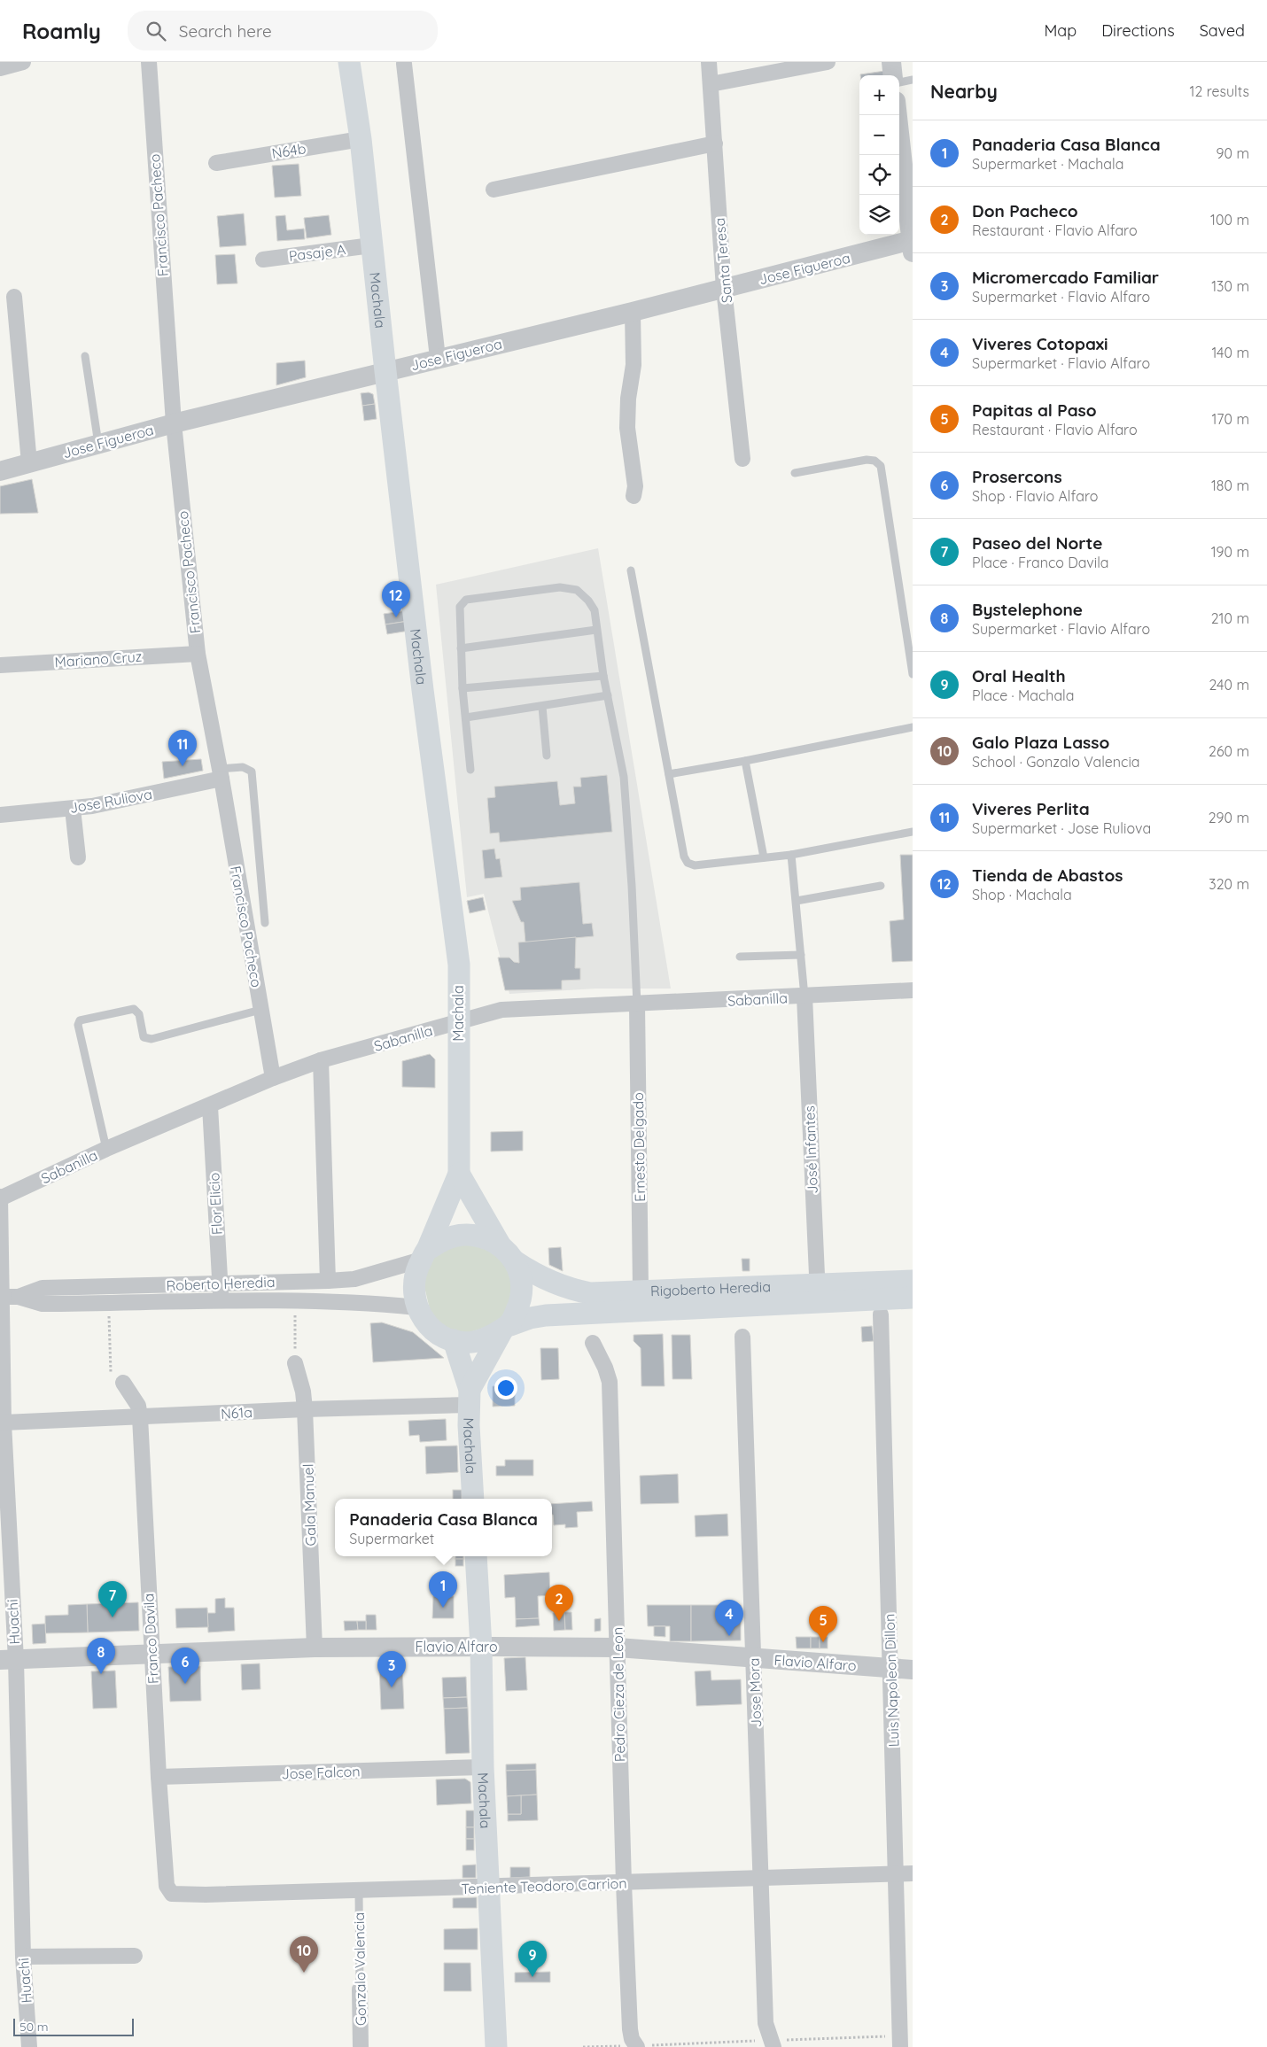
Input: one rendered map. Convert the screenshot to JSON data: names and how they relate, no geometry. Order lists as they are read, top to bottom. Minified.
{"streets":{"main road":["Machala","Rigoberto Heredia"],"street":["N64b","Francisco Pacheco","Pasaje A","Santa Teresa","Jose Figueroa","Mariano Cruz","Jose Ruliova","Sabanilla","Ernesto Delgado","José Infantes","Flor Elicio","Roberto Heredia","N61a","Gala Manuel","Huachi","Franco Davila","Flavio Alfaro","Luis Napoleon Dillon","Jose Mora","Pedro Cieza de Leon","Jose Falcon","Teniente Teodoro Carrion","Gonzalo Valencia"]},"crossings":[["N64b","Machala"],["Francisco Pacheco","Jose Figueroa"],["Francisco Pacheco","Mariano Cruz"],["Francisco Pacheco","Jose Ruliova"],["Francisco Pacheco","Sabanilla"],["Pasaje A","Machala"],["Santa Teresa","Jose Figueroa"],["Jose Figueroa","Machala"],["Machala","Sabanilla"],["Machala","Roberto Heredia"],["Machala","Rigoberto Heredia"],["Machala","N61a"],["Machala","Flavio Alfaro"],["Machala","Jose Falcon"],["Machala","Teniente Teodoro Carrion"],["Sabanilla","Ernesto Delgado"],["Sabanilla","José Infantes"],["Sabanilla","Flor Elicio"],["Sabanilla","Huachi"],["Ernesto Delgado","Rigoberto Heredia"],["José Infantes","Rigoberto Heredia"],["Flor Elicio","Roberto Heredia"],["Roberto Heredia","Rigoberto Heredia"],["Roberto Heredia","Huachi"],["N61a","Gala Manuel"],["N61a","Huachi"],["N61a","Franco Davila"],["Gala Manuel","Flavio Alfaro"],["Huachi","Flavio Alfaro"],["Franco Davila","Flavio Alfaro"],["Franco Davila","Jose Falcon"],["Franco Davila","Teniente Teodoro Carrion"],["Flavio Alfaro","Luis Napoleon Dillon"],["Flavio Alfaro","Jose Mora"],["Flavio Alfaro","Pedro Cieza de Leon"],["Luis Napoleon Dillon","Teniente Teodoro Carrion"],["Jose Mora","Teniente Teodoro Carrion"],["Pedro Cieza de Leon","Teniente Teodoro Carrion"],["Teniente Teodoro Carrion","Gonzalo Valencia"]],"scale_bar":"50 m","page":{"header":"Roamly","search":"Search here","nav":["Map","Directions","Saved"],"heading":["Nearby","12 results"],"map_buttons":["+","−"],"list":[{"mark":"1","name":"Panaderia Casa Blanca","note":"Supermarket · Machala","value":"90 m"},{"mark":"2","name":"Don Pacheco","note":"Restaurant · Flavio Alfaro","value":"100 m"},{"mark":"3","name":"Micromercado Familiar","note":"Supermarket · Flavio Alfaro","value":"130 m"},{"mark":"4","name":"Viveres Cotopaxi","note":"Supermarket · Flavio Alfaro","value":"140 m"},{"mark":"5","name":"Papitas al Paso","note":"Restaurant · Flavio Alfaro","value":"170 m"},{"mark":"6","name":"Prosercons","note":"Shop · Flavio Alfaro","value":"180 m"},{"mark":"7","name":"Paseo del Norte","note":"Place · Franco Davila","value":"190 m"},{"mark":"8","name":"Bystelephone","note":"Supermarket · Flavio Alfaro","value":"210 m"},{"mark":"9","name":"Oral Health","note":"Place · Machala","value":"240 m"},{"mark":"10","name":"Galo Plaza Lasso","note":"School · Gonzalo Valencia","value":"260 m"},{"mark":"11","name":"Viveres Perlita","note":"Supermarket · Jose Ruliova","value":"290 m"},{"mark":"12","name":"Tienda de Abastos","note":"Shop · Machala","value":"320 m"}],"pins":["12","11","1","7","2","4","5","8","6","3","10","9"],"popup":["Panaderia Casa Blanca","Supermarket"],"scale":"50 m"}}
